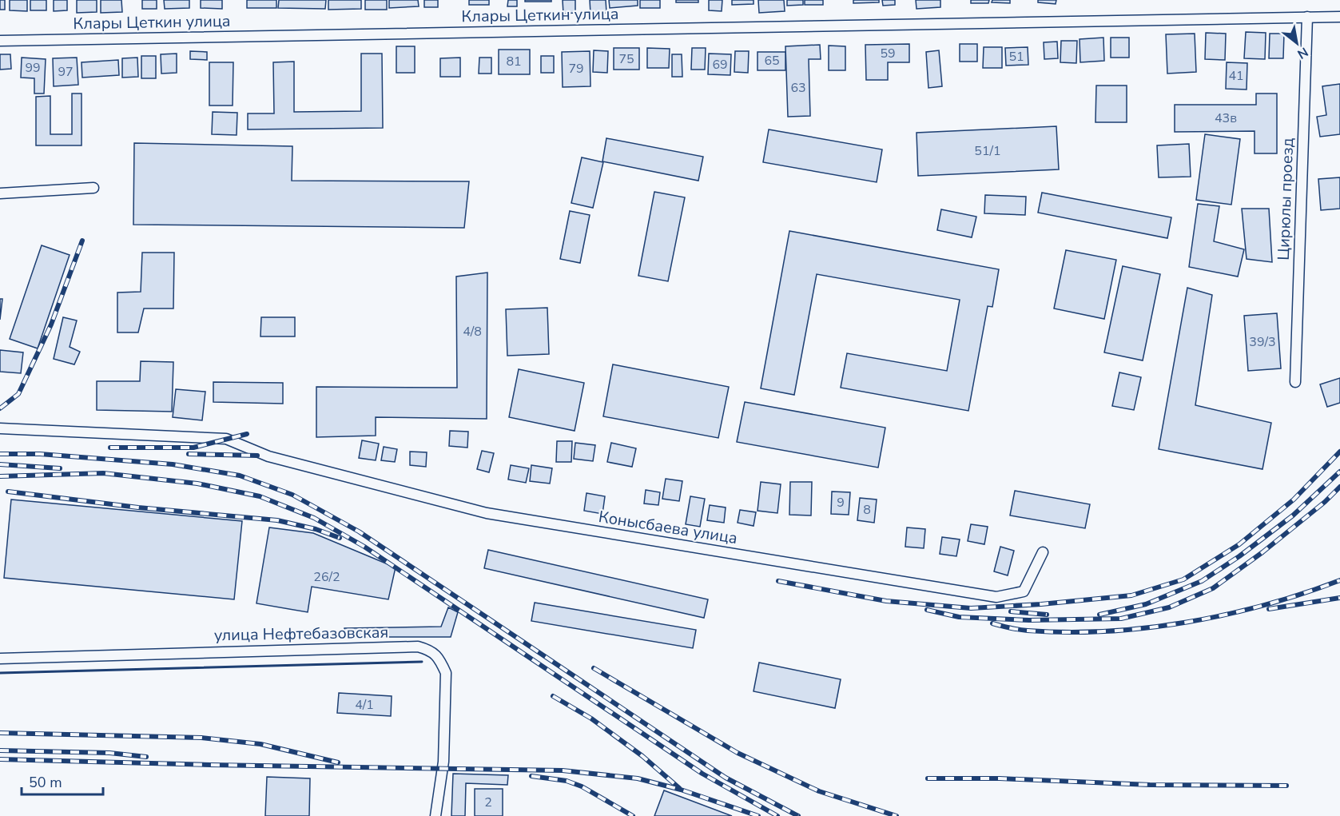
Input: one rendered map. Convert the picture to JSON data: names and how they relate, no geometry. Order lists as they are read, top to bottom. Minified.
{"streets":{"street":["Клары Цеткин улица","Цирюлы проезд","Конысбаева улица","улица Нефтебазовская"]},"crossings":[["Клары Цеткин улица","Цирюлы проезд"]],"house_numbers":["59","51","75","65","81","69","99","79","97","41","63","43в","51/1","4/8","39/3","9","8","26/2","4/1","2"],"scale_bar":"50 m","north":"bottom right"}
